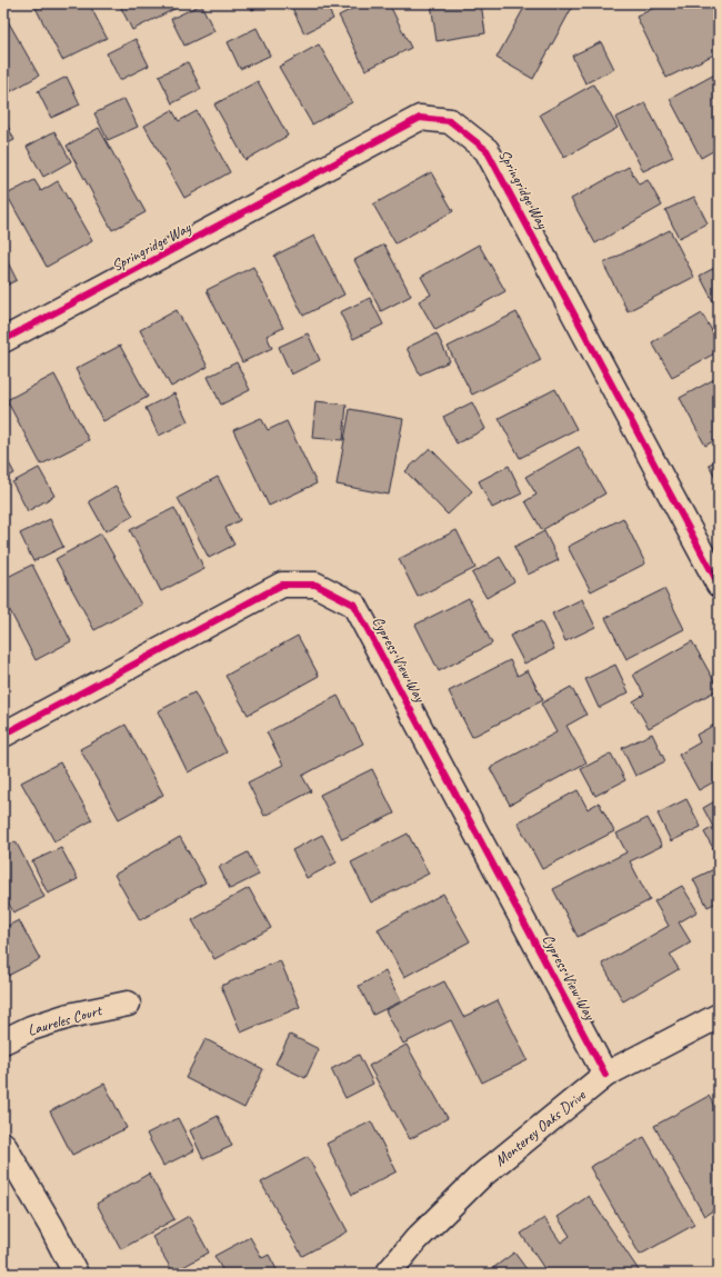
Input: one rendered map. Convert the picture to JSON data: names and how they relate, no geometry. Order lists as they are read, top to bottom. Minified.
{"streets":{"street":["Springridge Way","Cypress View Way","Laureles Court","Monterey Oaks Drive"]},"crossings":[["Cypress View Way","Monterey Oaks Drive"]]}
